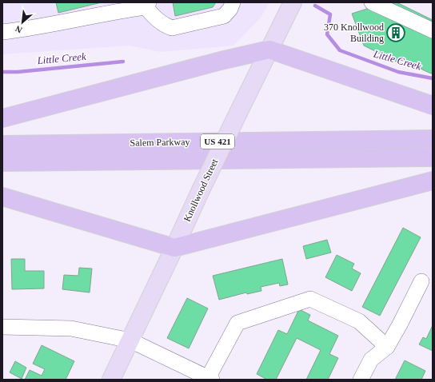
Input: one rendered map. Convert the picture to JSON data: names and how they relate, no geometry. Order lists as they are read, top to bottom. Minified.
{"streets":{"highway":["US 421","Salem Parkway"],"main road":["Knollwood Street"]},"water":["Little Creek"],"places":{"building":["370 Knollwood Building"]},"north":"bottom left"}
